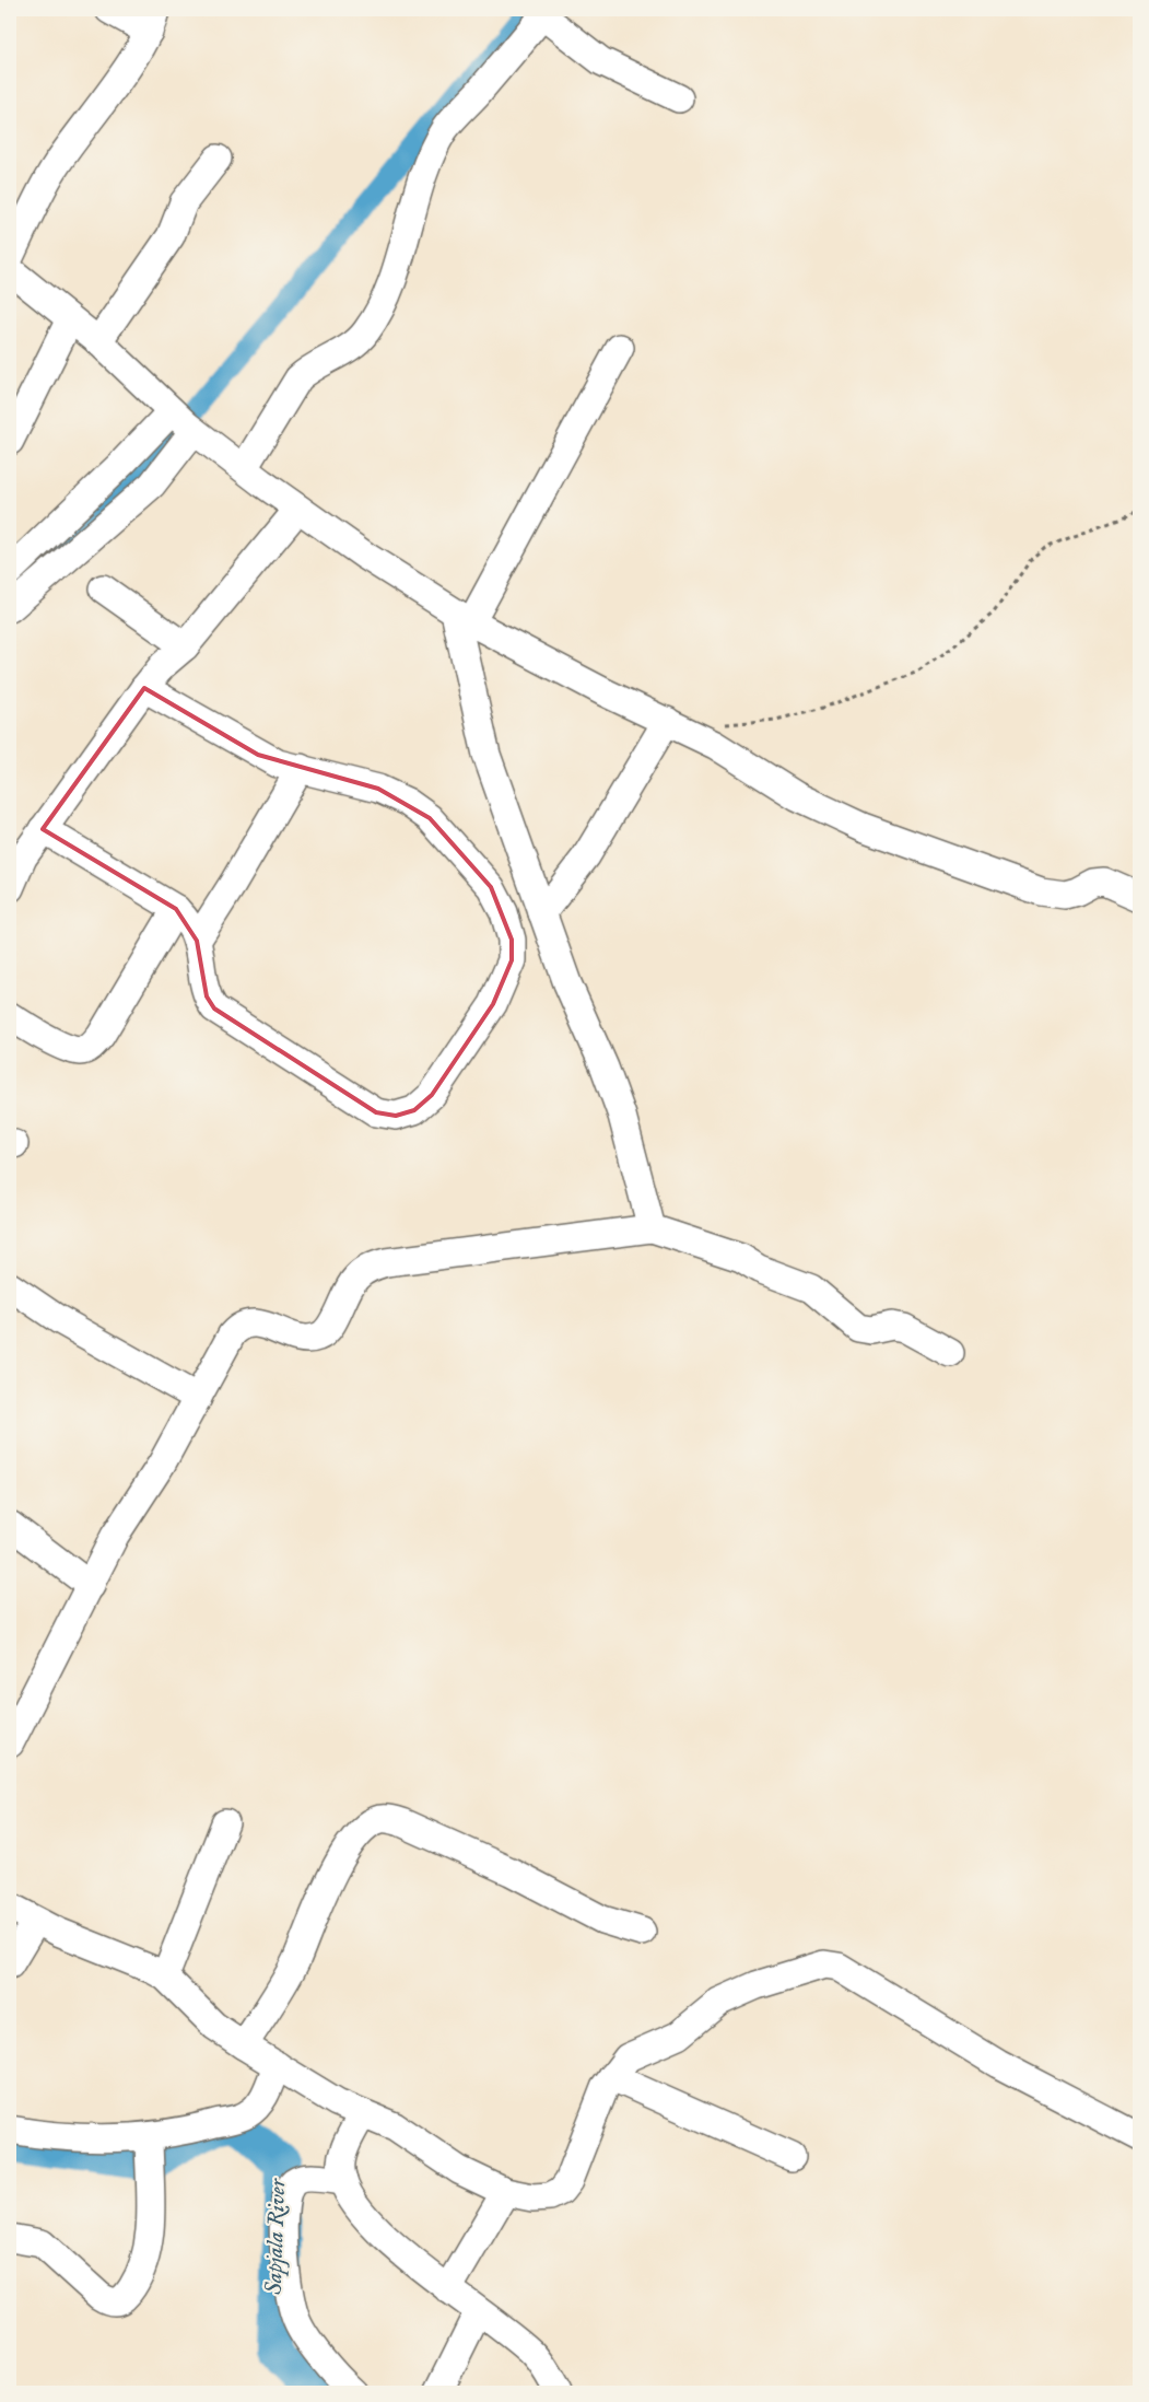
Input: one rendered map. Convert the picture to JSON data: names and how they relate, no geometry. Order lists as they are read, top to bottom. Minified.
{"water":["Sapjala River"]}
